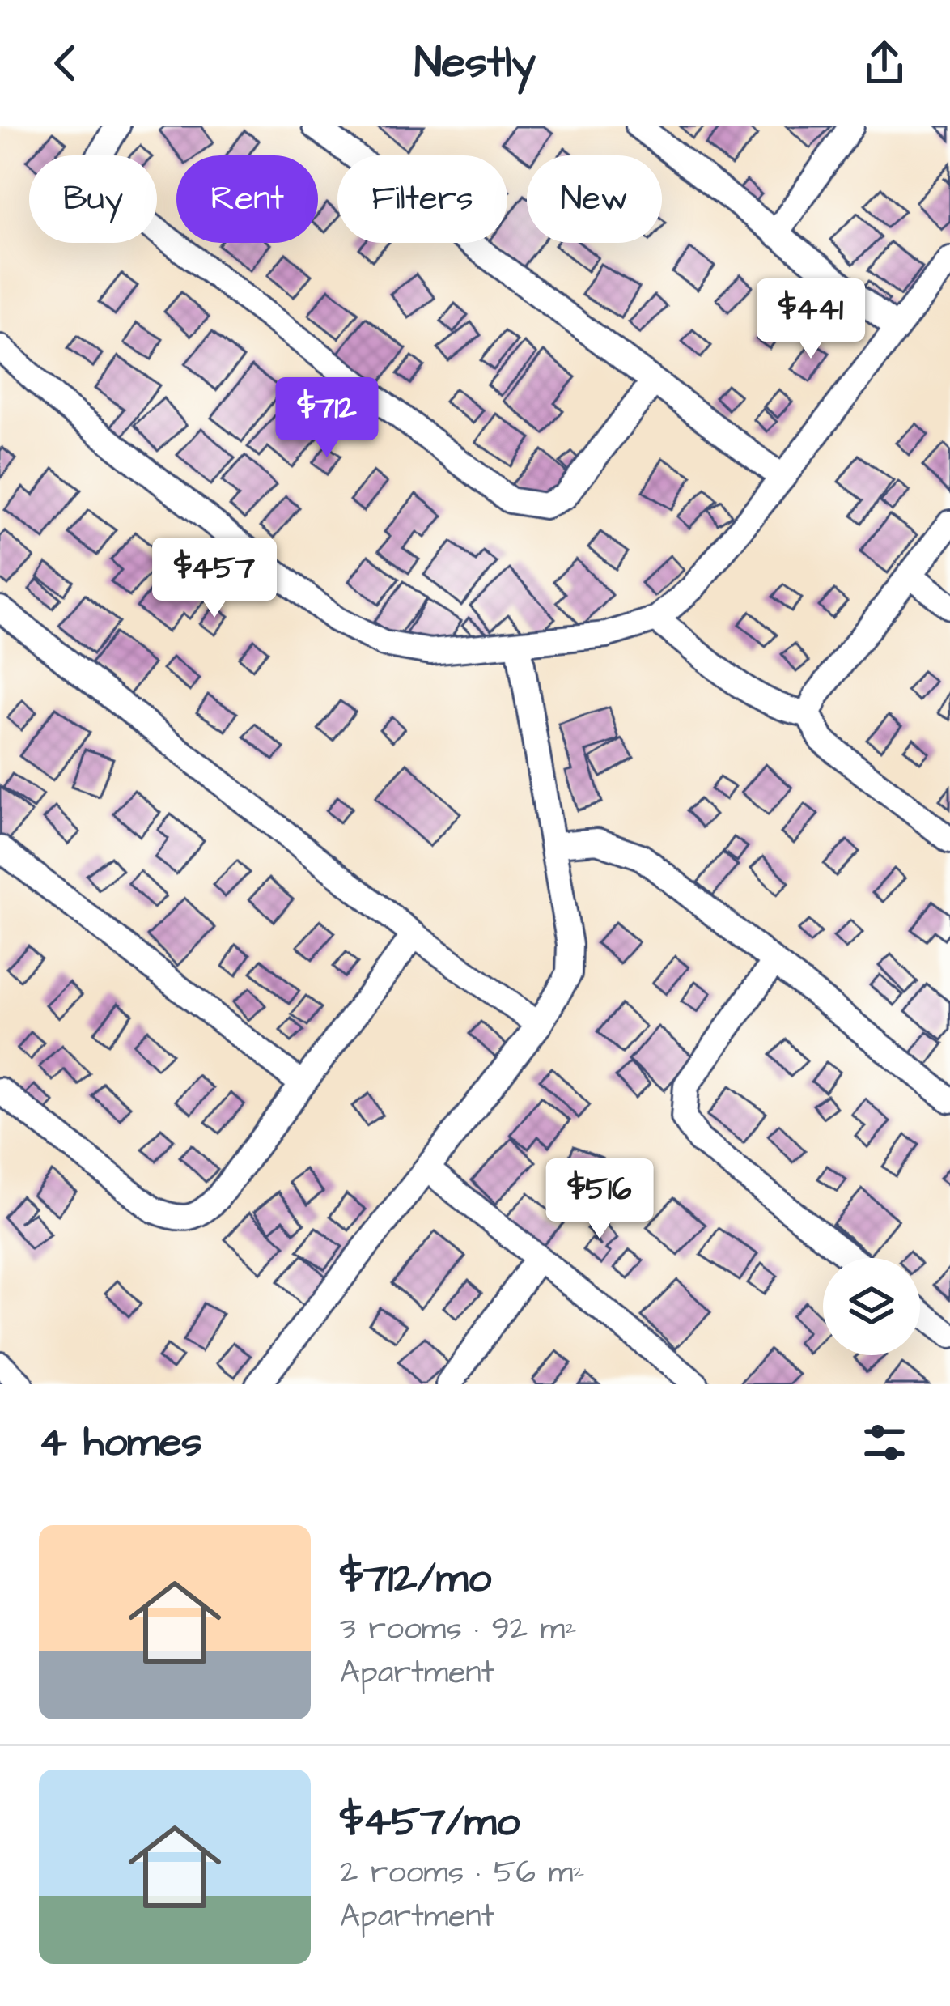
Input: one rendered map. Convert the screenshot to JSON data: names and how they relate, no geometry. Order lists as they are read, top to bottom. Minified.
{"page":{"header":"Nestly","chip":["Buy","Rent","Filters","New"],"price":["$441","$712","$457","$516"],"heading":"4 homes","list":[{"name":"$712/mo","note":"3 rooms · 92 m² · Apartment"},{"name":"$457/mo","note":"2 rooms · 56 m² · Apartment"}]}}
